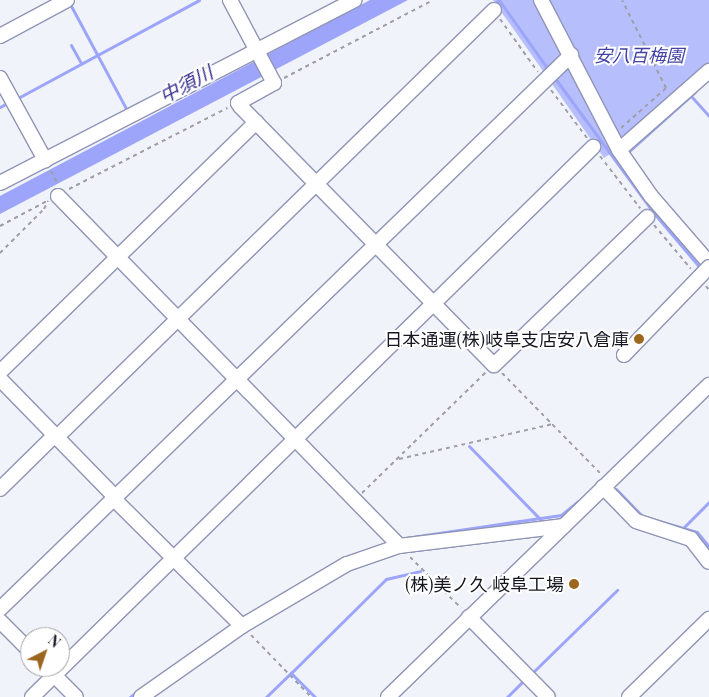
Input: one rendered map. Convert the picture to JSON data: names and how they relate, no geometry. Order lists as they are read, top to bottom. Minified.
{"water":["中須川"],"parks":["安八百梅園"],"places":["日本通運(株)岐阜支店安八倉庫","(株)美ノ久 岐阜工場"],"north":"top right"}
